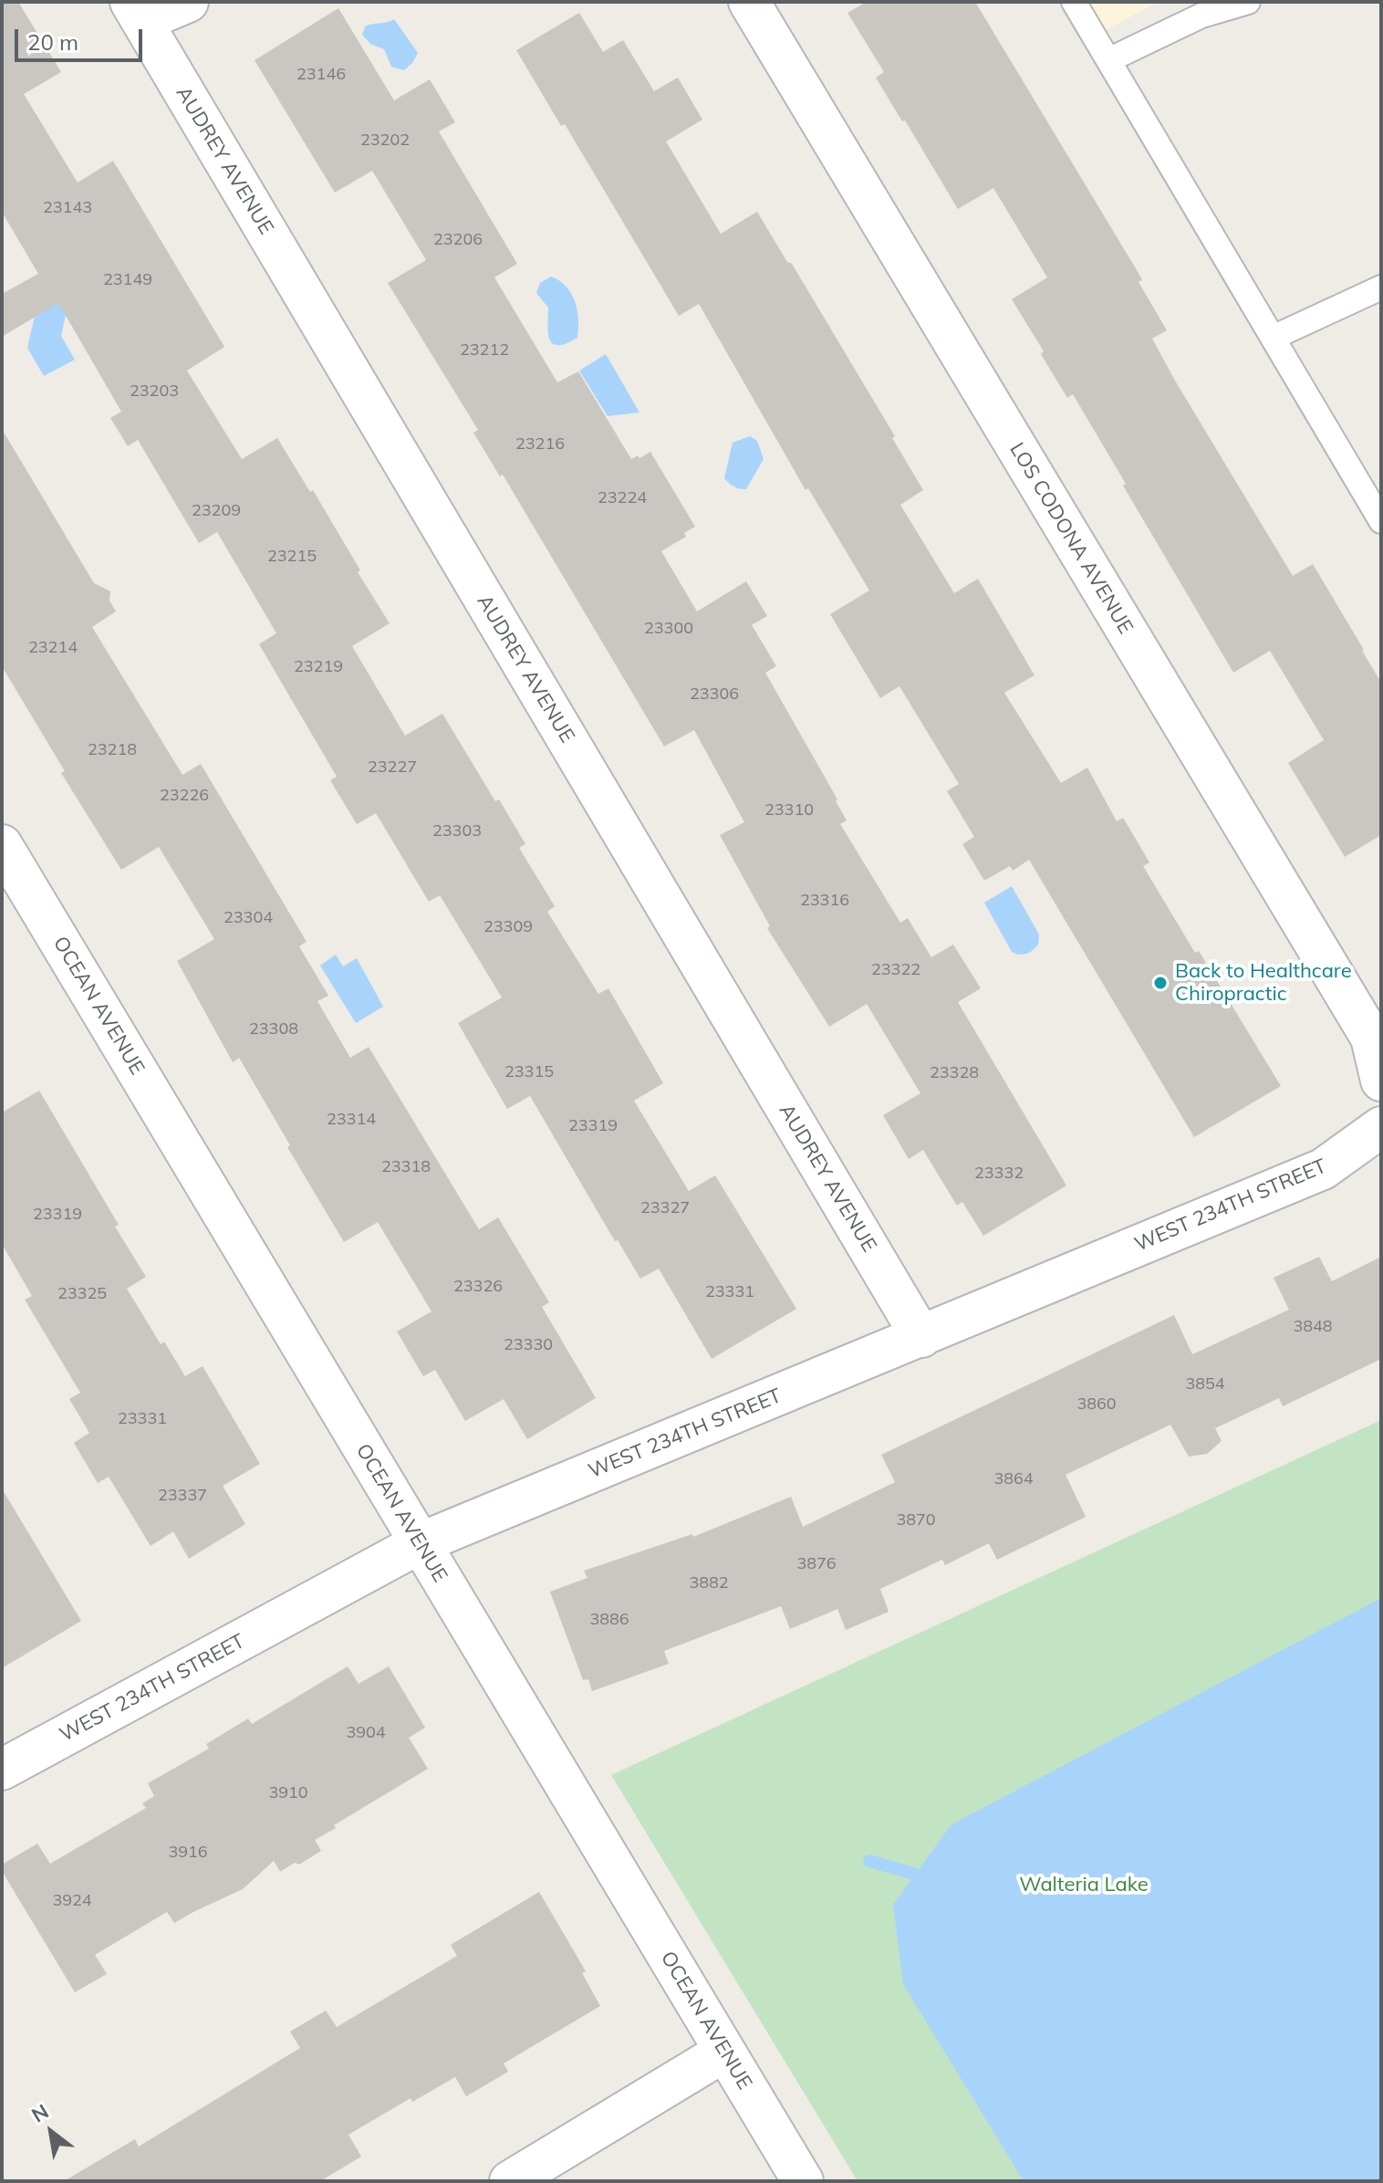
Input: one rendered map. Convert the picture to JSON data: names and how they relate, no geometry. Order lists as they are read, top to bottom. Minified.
{"streets":{"street":["AUDREY AVENUE","LOS CODONA AVENUE","OCEAN AVENUE","WEST 234TH STREET"]},"crossings":[["AUDREY AVENUE","WEST 234TH STREET"],["OCEAN AVENUE","WEST 234TH STREET"]],"parks":["Walteria Lake"],"places":["Back to Healthcare Chiropractic"],"house_numbers":["23146","23202","23143","23206","23149","23212","23203","23216","23224","23209","23215","23300","23214","23219","23306","23218","23227","23226","23310","23303","23316","23304","23309","23322","23308","23315","23328","23314","23319","23318","23332","23327","23319","23326","23331","23325","3848","23330","3854","3860","23331","3864","23337","3870","3876","3882","3886","3904","3910","3916","3924"],"scale_bar":"20 m","north":"top left"}
